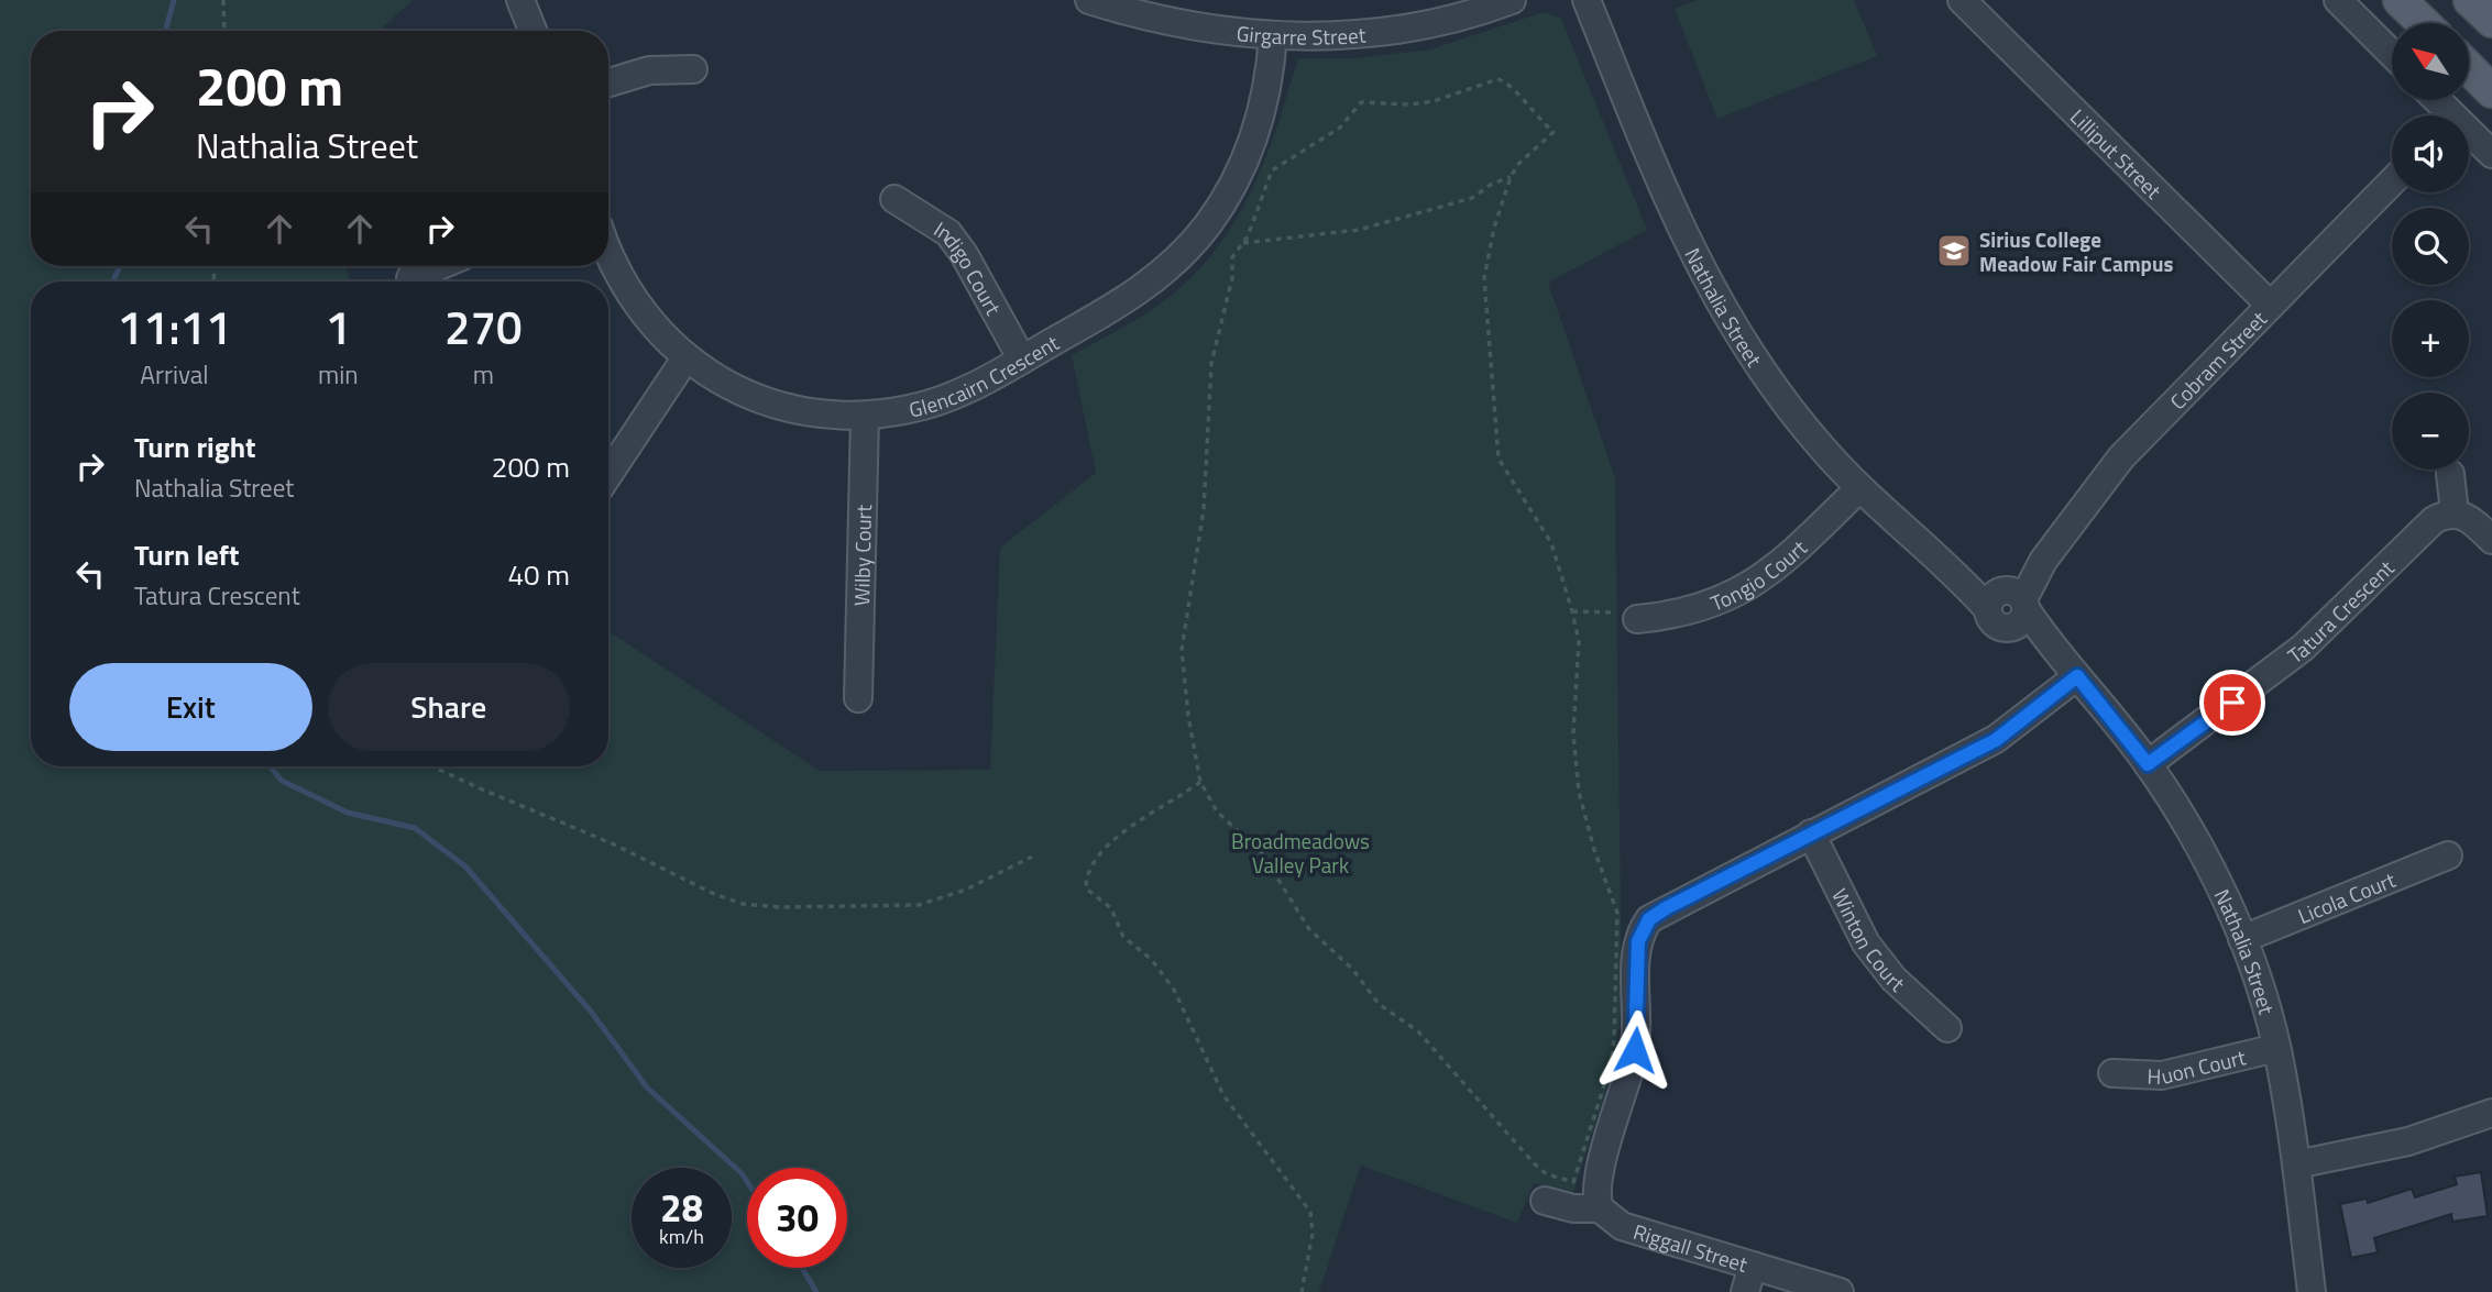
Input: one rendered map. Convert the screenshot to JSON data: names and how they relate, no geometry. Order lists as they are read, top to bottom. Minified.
{"streets":{"street":["Girgarre Street","Lilliput Street","Indigo Court","Nathalia Street","Cobram Street","Glencairn Crescent","Wilby Court","Tongio Court","Tatura Crescent","Licola Court","Winton Court","Huon Court","Riggall Street"]},"crossings":[["Girgarre Street","Glencairn Crescent"],["Lilliput Street","Cobram Street"],["Indigo Court","Glencairn Crescent"],["Nathalia Street","Cobram Street"],["Nathalia Street","Tongio Court"],["Nathalia Street","Tatura Crescent"],["Nathalia Street","Licola Court"],["Nathalia Street","Huon Court"],["Glencairn Crescent","Wilby Court"]],"parks":["Broadmeadows Valley Park"],"places":{"school or university":["Sirius College Meadow Fair Campus"]},"north":"top left","page":{"map_buttons":["+","−"],"turn":["200 m","Nathalia Street"],"eta":["11:11","Arrival","1","min","270","m"],"list":[{"name":"Turn right","note":"Nathalia Street","value":"200 m"},{"name":"Turn left","note":"Tatura Crescent","value":"40 m"}],"buttons":["Exit","Share"],"speed":"28 km/h","limit":"30"}}
